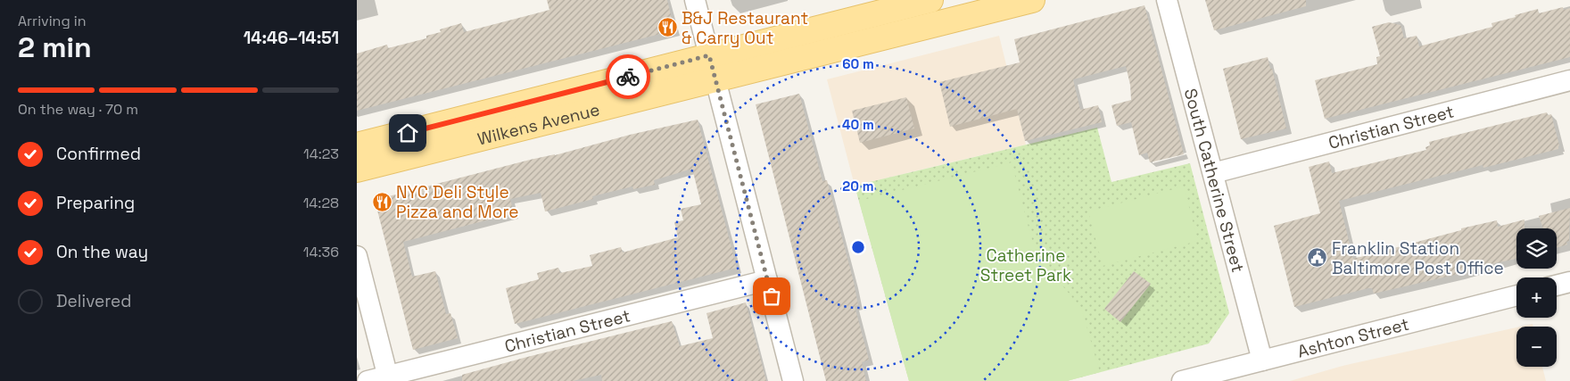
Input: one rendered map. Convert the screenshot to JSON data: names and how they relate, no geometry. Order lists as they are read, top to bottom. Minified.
{"streets":{"main road":["Wilkens Avenue"],"street":["Christian Street","South Catherine Street","Ashton Street"]},"crossings":[["Christian Street","South Catherine Street"],["South Catherine Street","Ashton Street"]],"parks":["Catherine Street Park"],"places":{"restaurant":["B&J Restaurant & Carry Out","NYC Deli Style Pizza and More"],"public building":["Franklin Station Baltimore Post Office"]},"page":{"heading":["2 min","Arriving in","14:46–14:51"],"bar":"On the way · 70 m","list":[["Confirmed","14:23"],["Preparing","14:28"],["On the way","14:36"],"Delivered"],"map_buttons":["+","−"]},"rings":["60 m","40 m","20 m"]}
